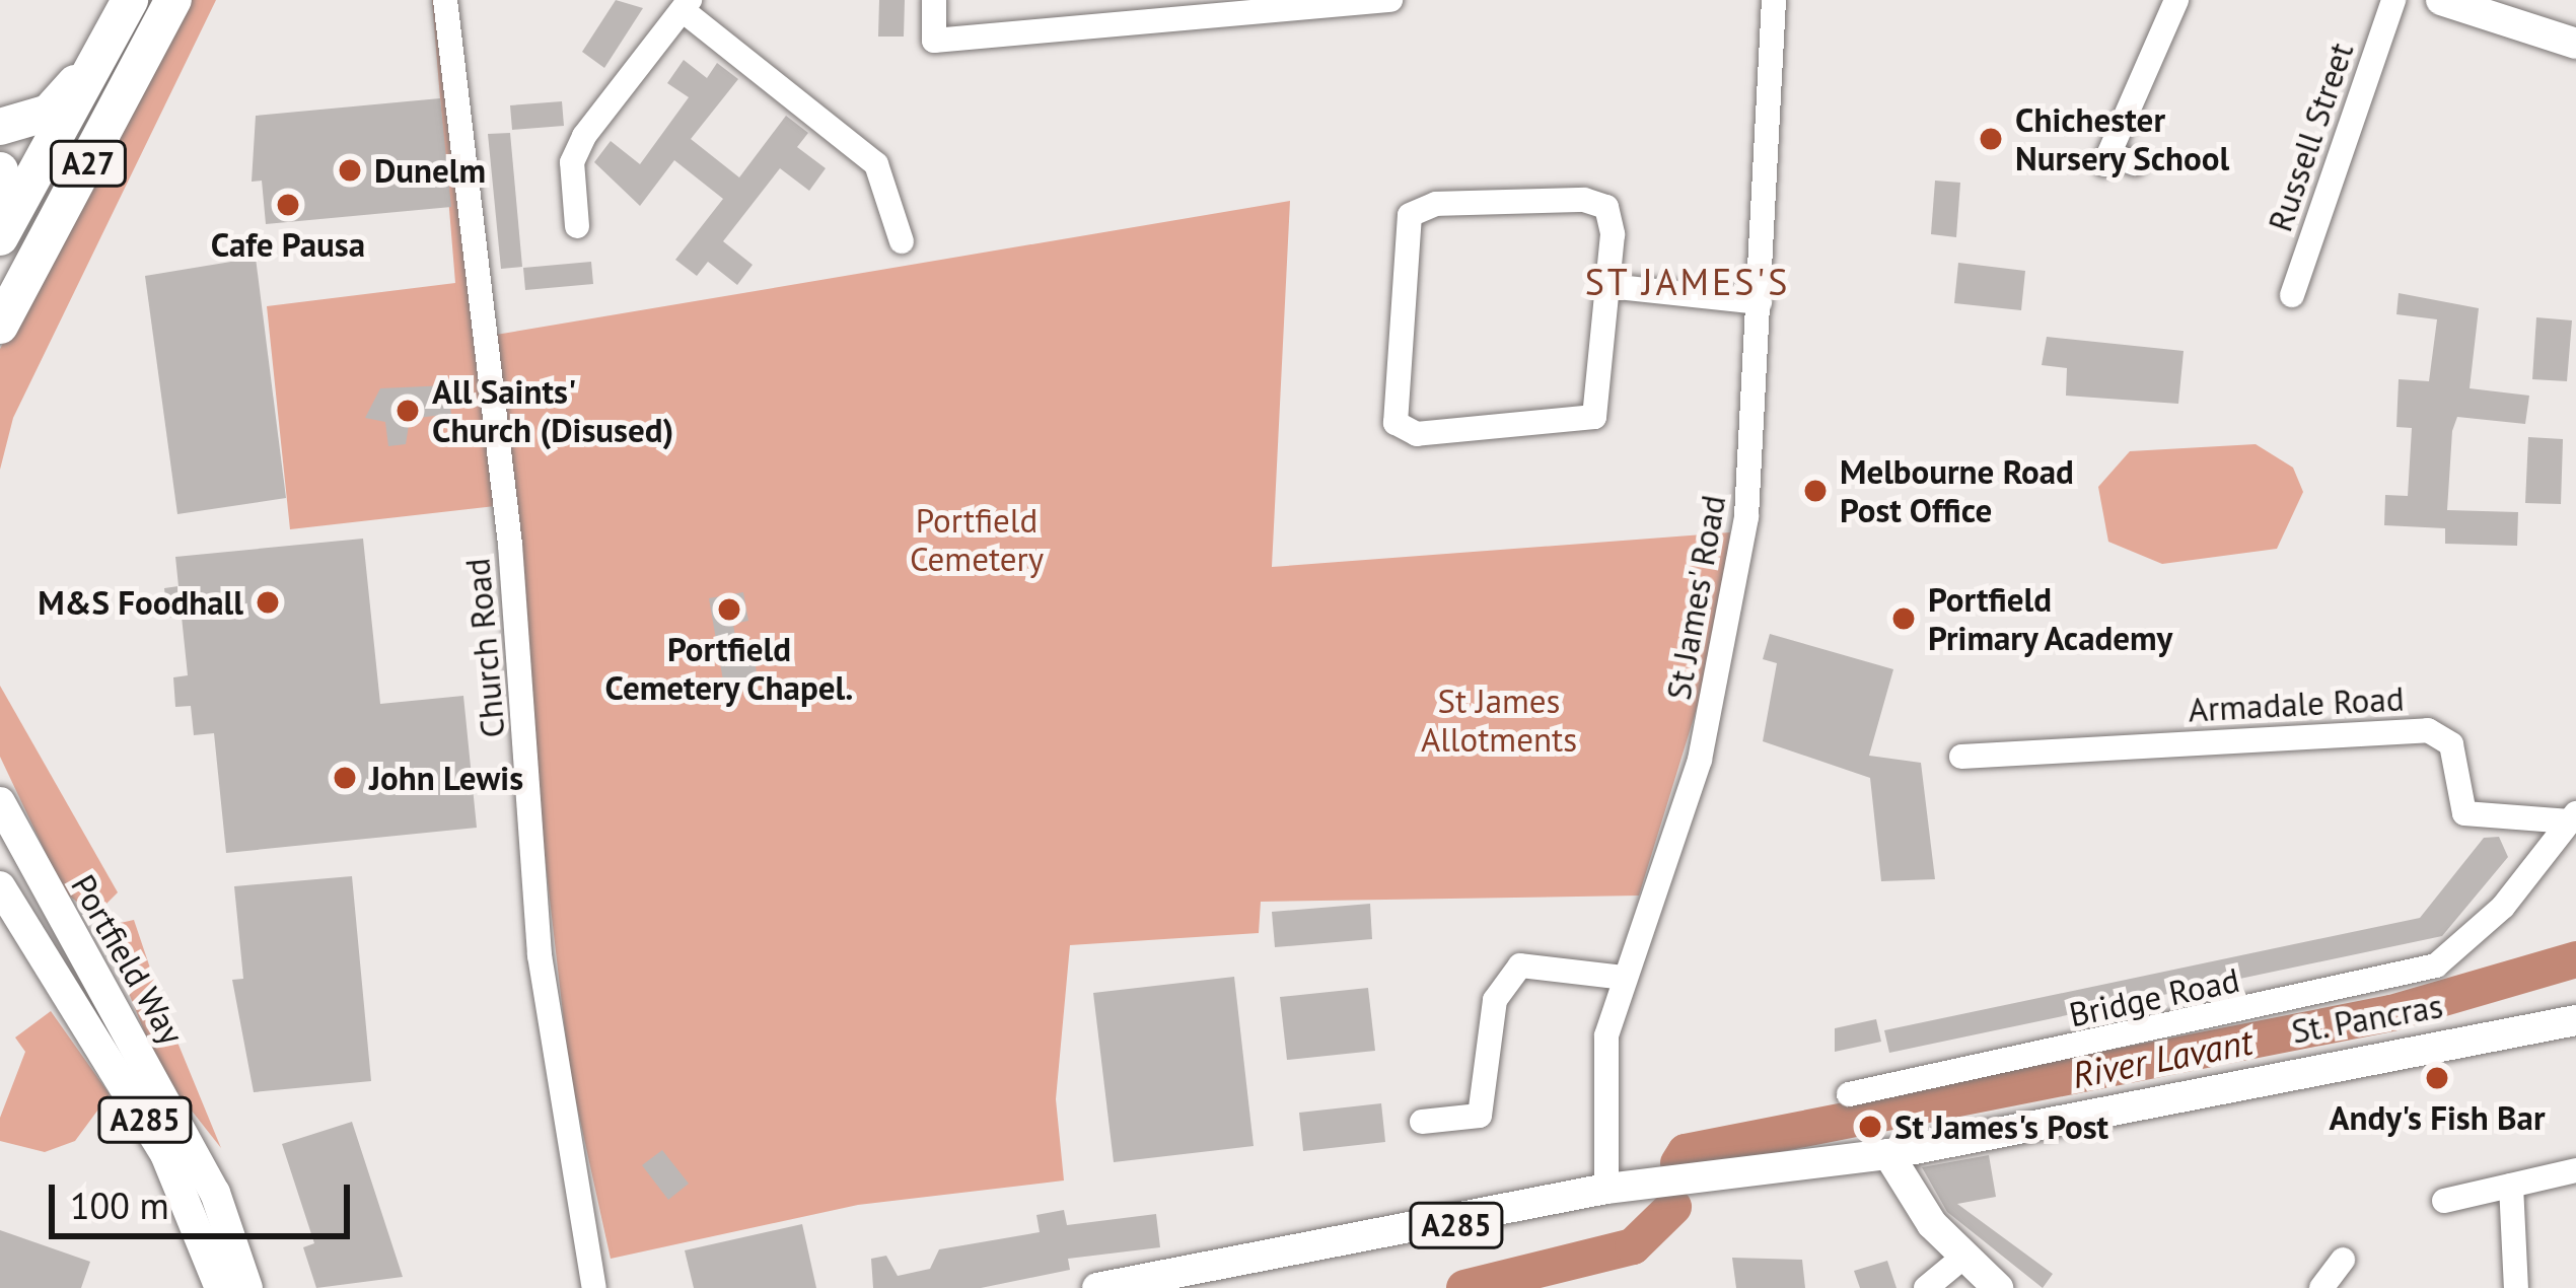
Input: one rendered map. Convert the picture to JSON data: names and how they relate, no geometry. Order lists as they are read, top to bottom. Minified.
{"streets":{"highway":["A27"],"main road":["Portfield Way","St. Pancras","A285"],"street":["Russell Street","St James' Road","Church Road","Armadale Road","Bridge Road"]},"crossings":[["St James' Road","A285"],["Armadale Road","Bridge Road"],["St. Pancras","A285"]],"districts":["ST JAMES'S"],"water":["River Lavant"],"parks":["Portfield Cemetery","St James Allotments"],"places":["Chichester Nursery School","Dunelm","Cafe Pausa","All Saints' Church (Disused)","Melbourne Road Post Office","M&S Foodhall","Portfield Cemetery Chapel.","Portfield Primary Academy","John Lewis","Andy's Fish Bar","St James's Post"],"scale_bar":"100 m"}
